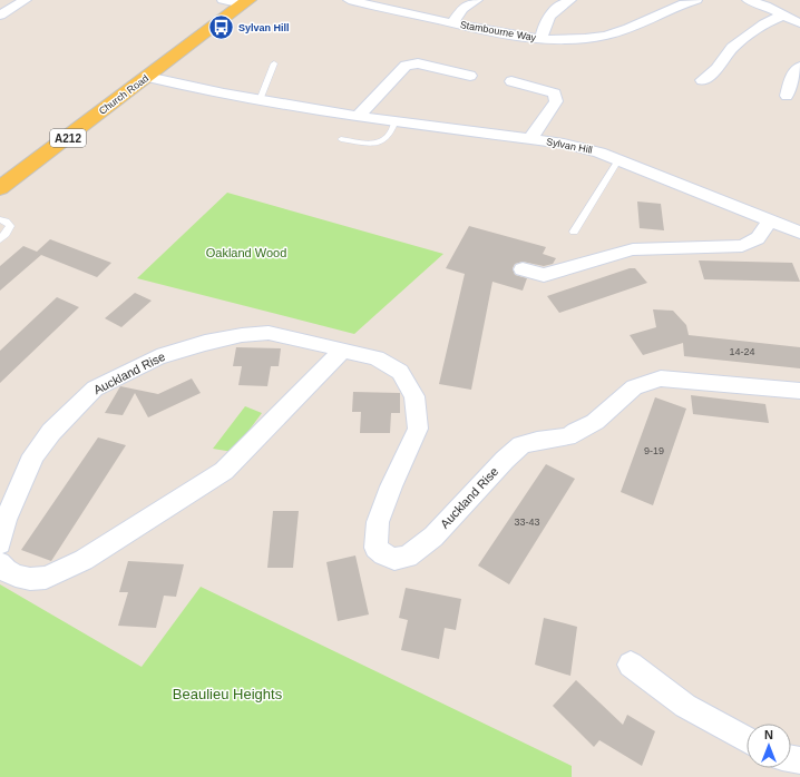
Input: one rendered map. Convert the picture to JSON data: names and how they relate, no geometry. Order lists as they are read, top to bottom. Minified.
{"streets":{"main road":["Church Road","A212"],"street":["Stambourne Way","Sylvan Hill","Auckland Rise"]},"crossings":[["Church Road","Sylvan Hill"]],"parks":["Oakland Wood","Beaulieu Heights"],"places":{"bus stop":["Sylvan Hill"]},"house_numbers":["14-24","9-19","33-43"],"north":"top"}
